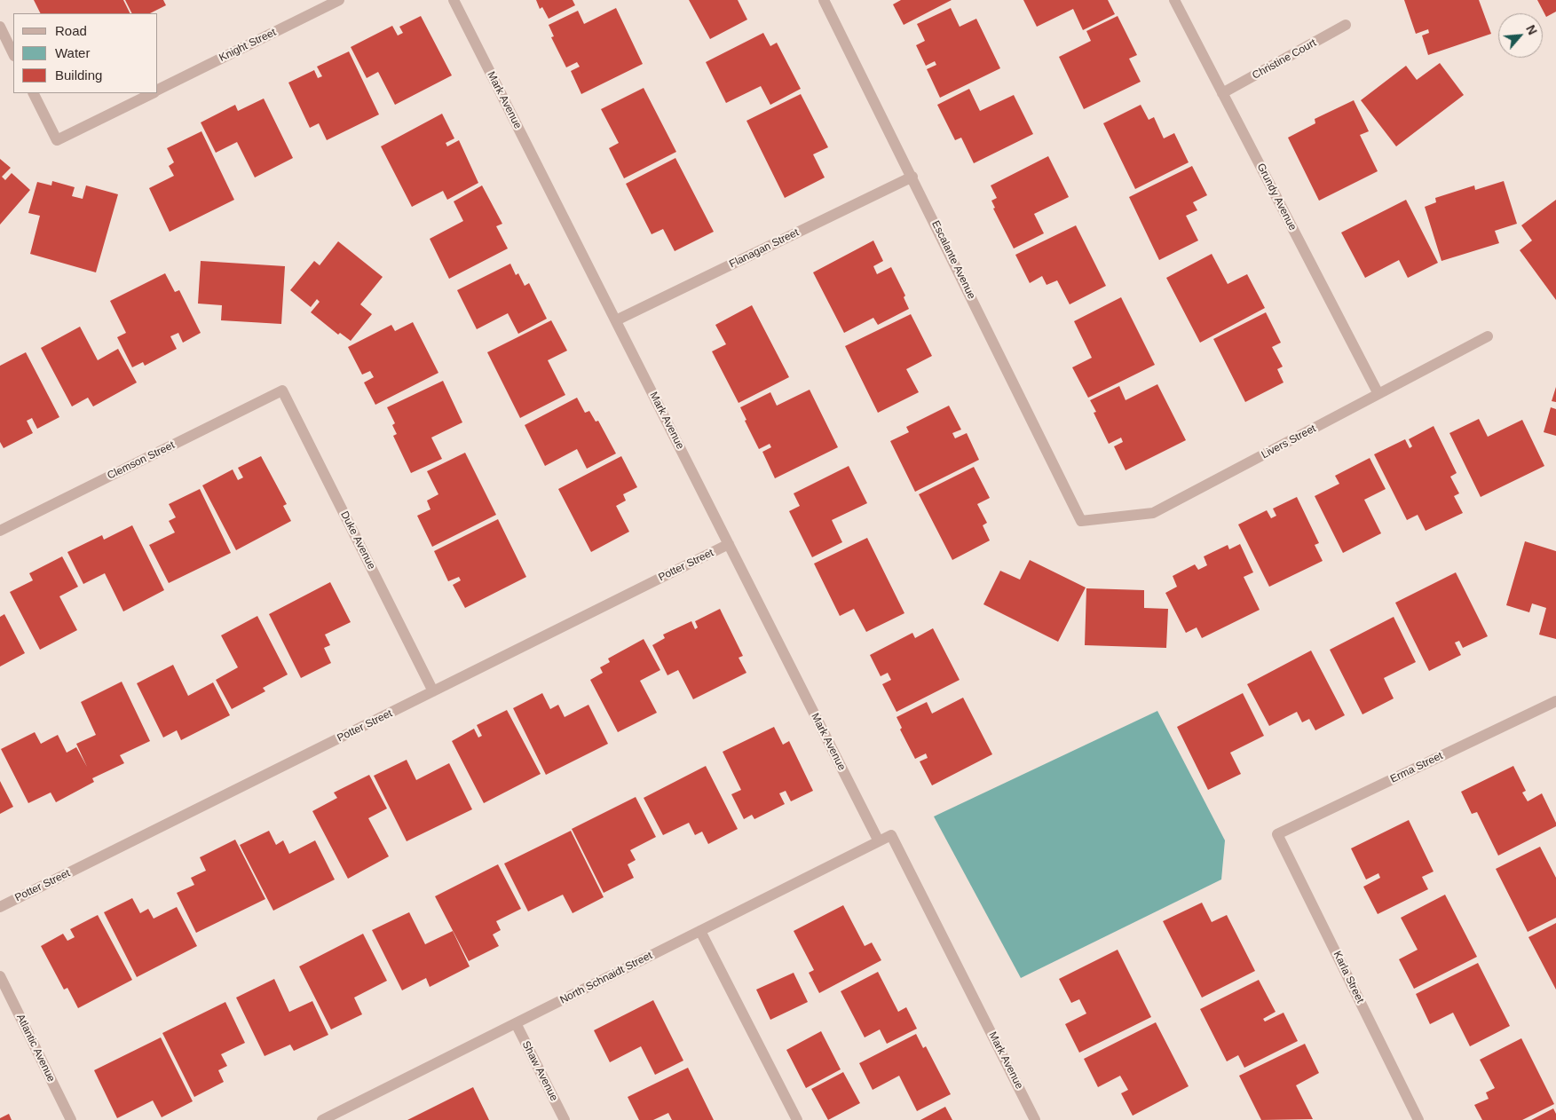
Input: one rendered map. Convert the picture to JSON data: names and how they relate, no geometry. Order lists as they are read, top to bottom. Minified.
{"streets":{"street":["Knight Street","Christine Court","Mark Avenue","Grundy Avenue","Flanagan Street","Escalante Avenue","Livers Street","Clemson Street","Duke Avenue","Potter Street","Erma Street","Karla Street","North Schnaidt Street","Atlantic Avenue","Shaw Avenue"]},"crossings":[["Christine Court","Grundy Avenue"],["Mark Avenue","Flanagan Street"],["Mark Avenue","Potter Street"],["Mark Avenue","North Schnaidt Street"],["Grundy Avenue","Livers Street"],["Flanagan Street","Escalante Avenue"],["Escalante Avenue","Livers Street"],["Clemson Street","Duke Avenue"],["Duke Avenue","Potter Street"],["Erma Street","Karla Street"],["North Schnaidt Street","Shaw Avenue"]],"legend":["Road","Water","Building"],"north":"top right"}
